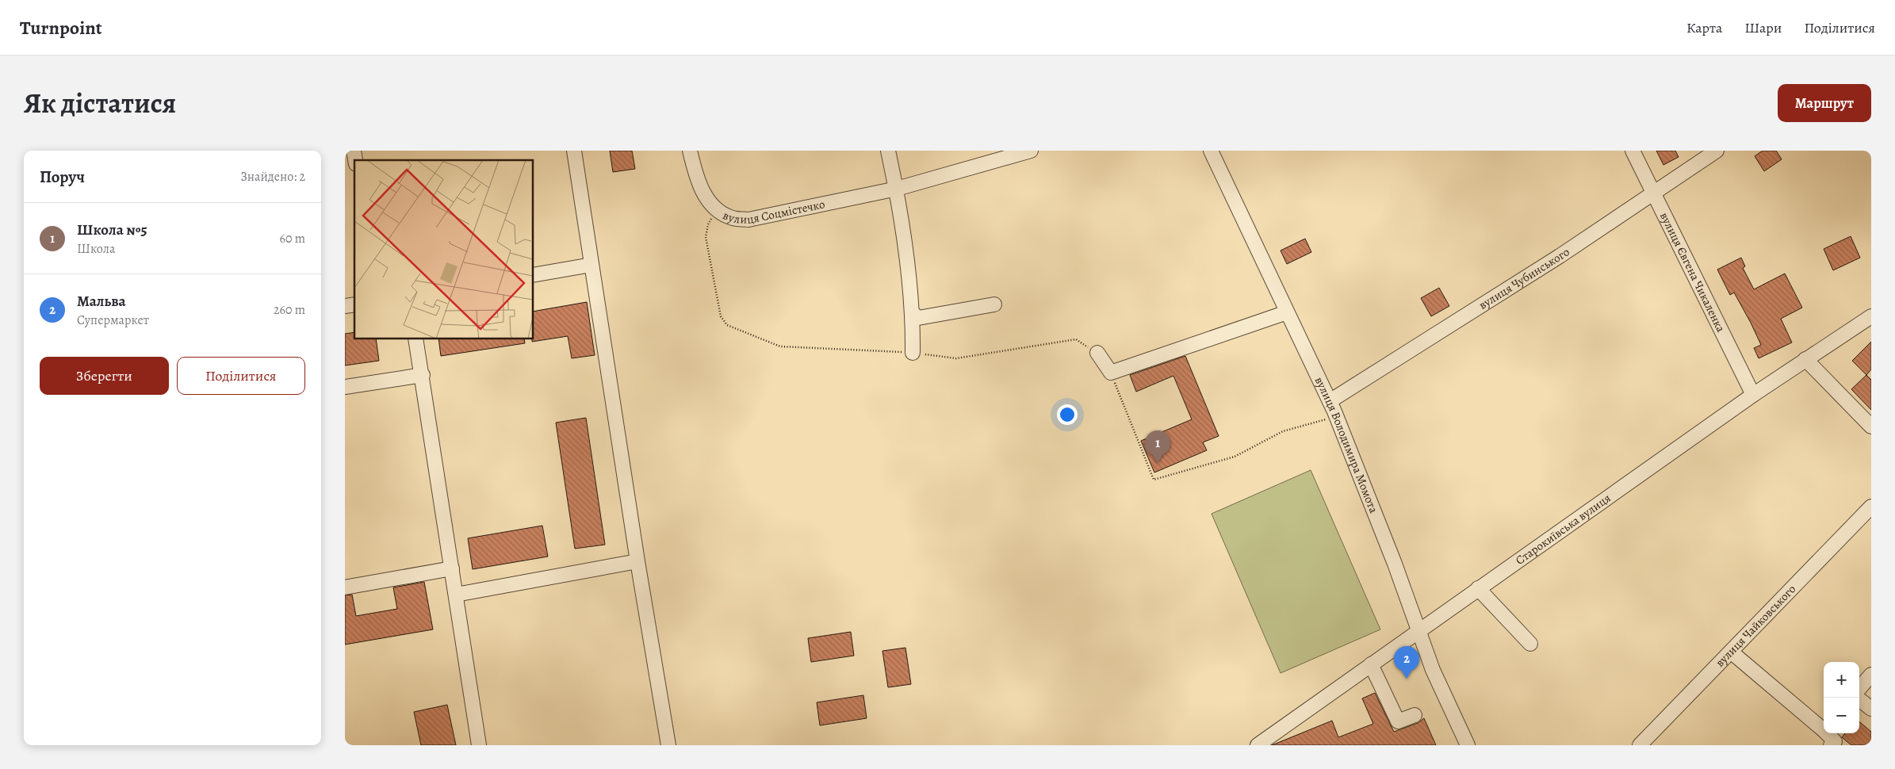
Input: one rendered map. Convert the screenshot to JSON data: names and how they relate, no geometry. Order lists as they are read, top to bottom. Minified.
{"streets":{"street":["вулиця Соцмістечко","вулиця Євгена Чикаленка","вулиця Чубинського","вулиця Володимира Момота","Старокиївська вулиця","вулиця Чайковського"]},"crossings":[["вулиця Євгена Чикаленка","вулиця Чубинського"],["вулиця Євгена Чикаленка","Старокиївська вулиця"],["вулиця Чубинського","вулиця Володимира Момота"],["вулиця Володимира Момота","Старокиївська вулиця"]],"page":{"header":"Turnpoint","nav":["Карта","Шари","Поділитися"],"title":"Як дістатися","buttons":["Маршрут",["Зберегти","Поділитися"]],"heading":["Поруч","Знайдено: 2"],"list":[{"mark":"1","name":"Школа №5","note":"Школа","value":"60 m"},{"mark":"2","name":"Мальва","note":"Супермаркет","value":"260 m"}],"pins":["1","2"],"map_buttons":["+","−"]}}
